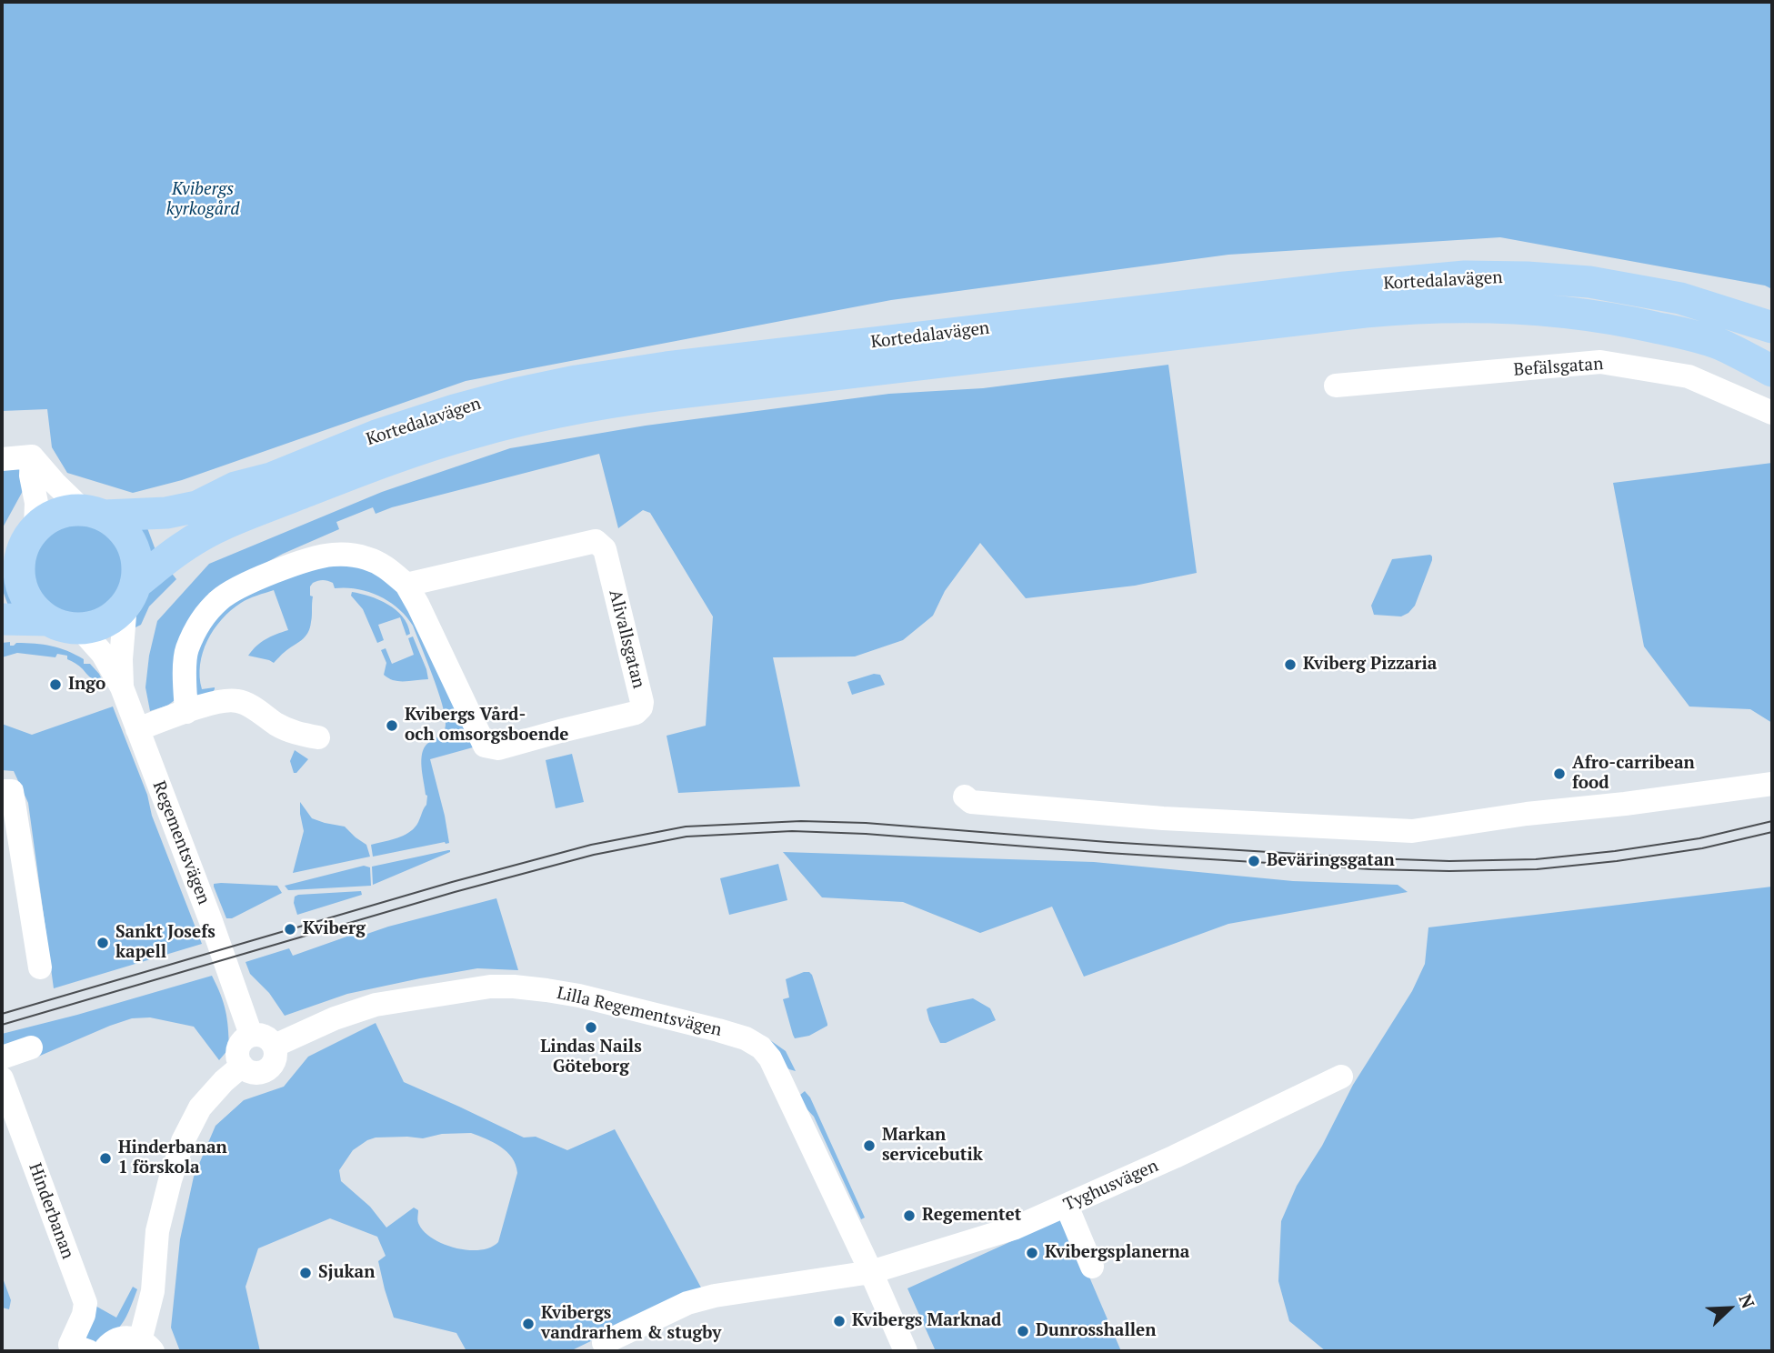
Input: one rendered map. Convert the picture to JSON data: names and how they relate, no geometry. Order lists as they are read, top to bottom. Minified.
{"streets":{"main road":["Kortedalavägen"],"street":["Befälsgatan","Alivallsgatan","Regementsvägen","Lilla Regementsvägen","Tyghusvägen","Hinderbanan"]},"crossings":[["Kortedalavägen","Regementsvägen"],["Regementsvägen","Lilla Regementsvägen"],["Lilla Regementsvägen","Tyghusvägen"]],"parks":["Kvibergs kyrkogård"],"places":["Kviberg Pizzaria","Ingo","Kvibergs Vård- och omsorgsboende","Afro-carribean food","Beväringsgatan","Kviberg","Sankt Josefs kapell","Lindas Nails Göteborg","Markan servicebutik","Hinderbanan 1 förskola","Regementet","Kvibergsplanerna","Sjukan","Kvibergs Marknad","Kvibergs vandrarhem & stugby","Dunrosshallen"],"north":"top right"}
